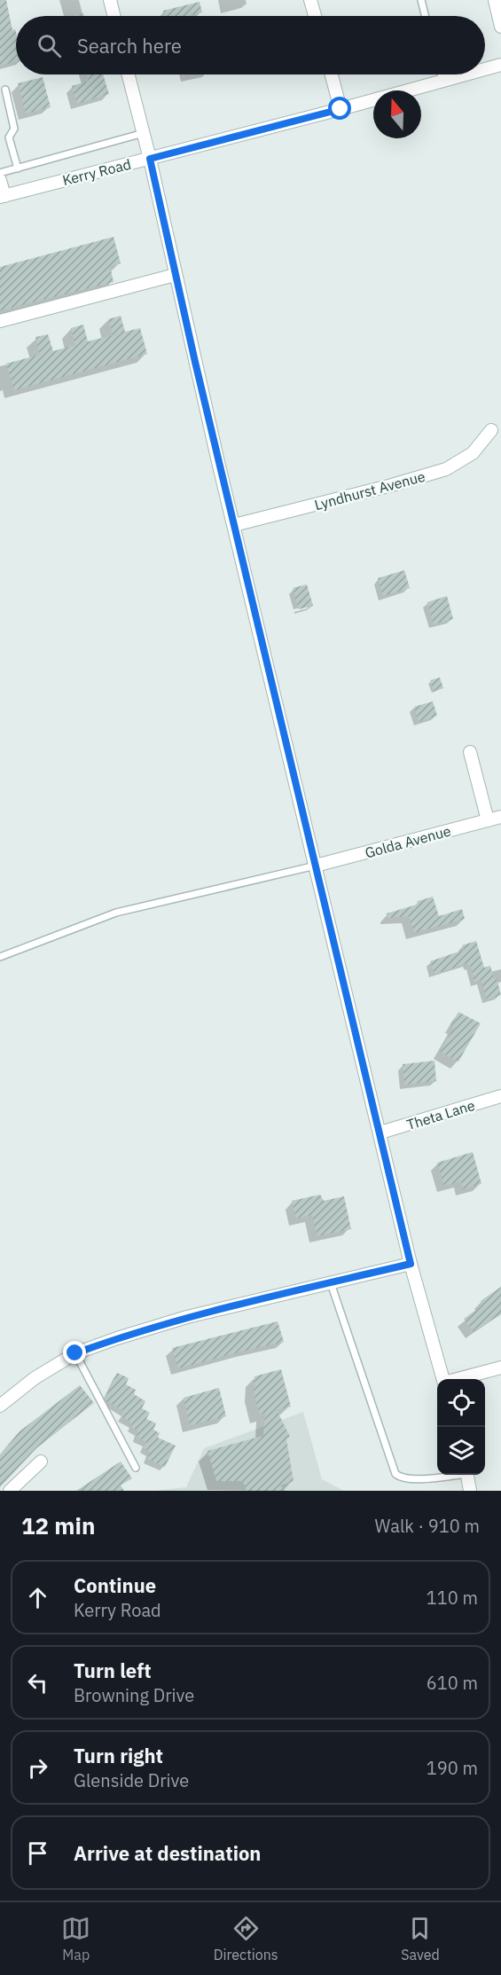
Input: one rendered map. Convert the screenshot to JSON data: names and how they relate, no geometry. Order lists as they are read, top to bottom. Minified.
{"streets":{"street":["Kerry Road","Lyndhurst Avenue","Golda Avenue","Theta Lane"]},"north":"top","page":{"search":"Search here","heading":["12 min","Walk · 910 m"],"list":[["Continue","Kerry Road","110 m"],["Turn left","Browning Drive","610 m"],["Turn right","Glenside Drive","190 m"],"Arrive at destination"],"nav":["Map","Directions","Saved"]}}
